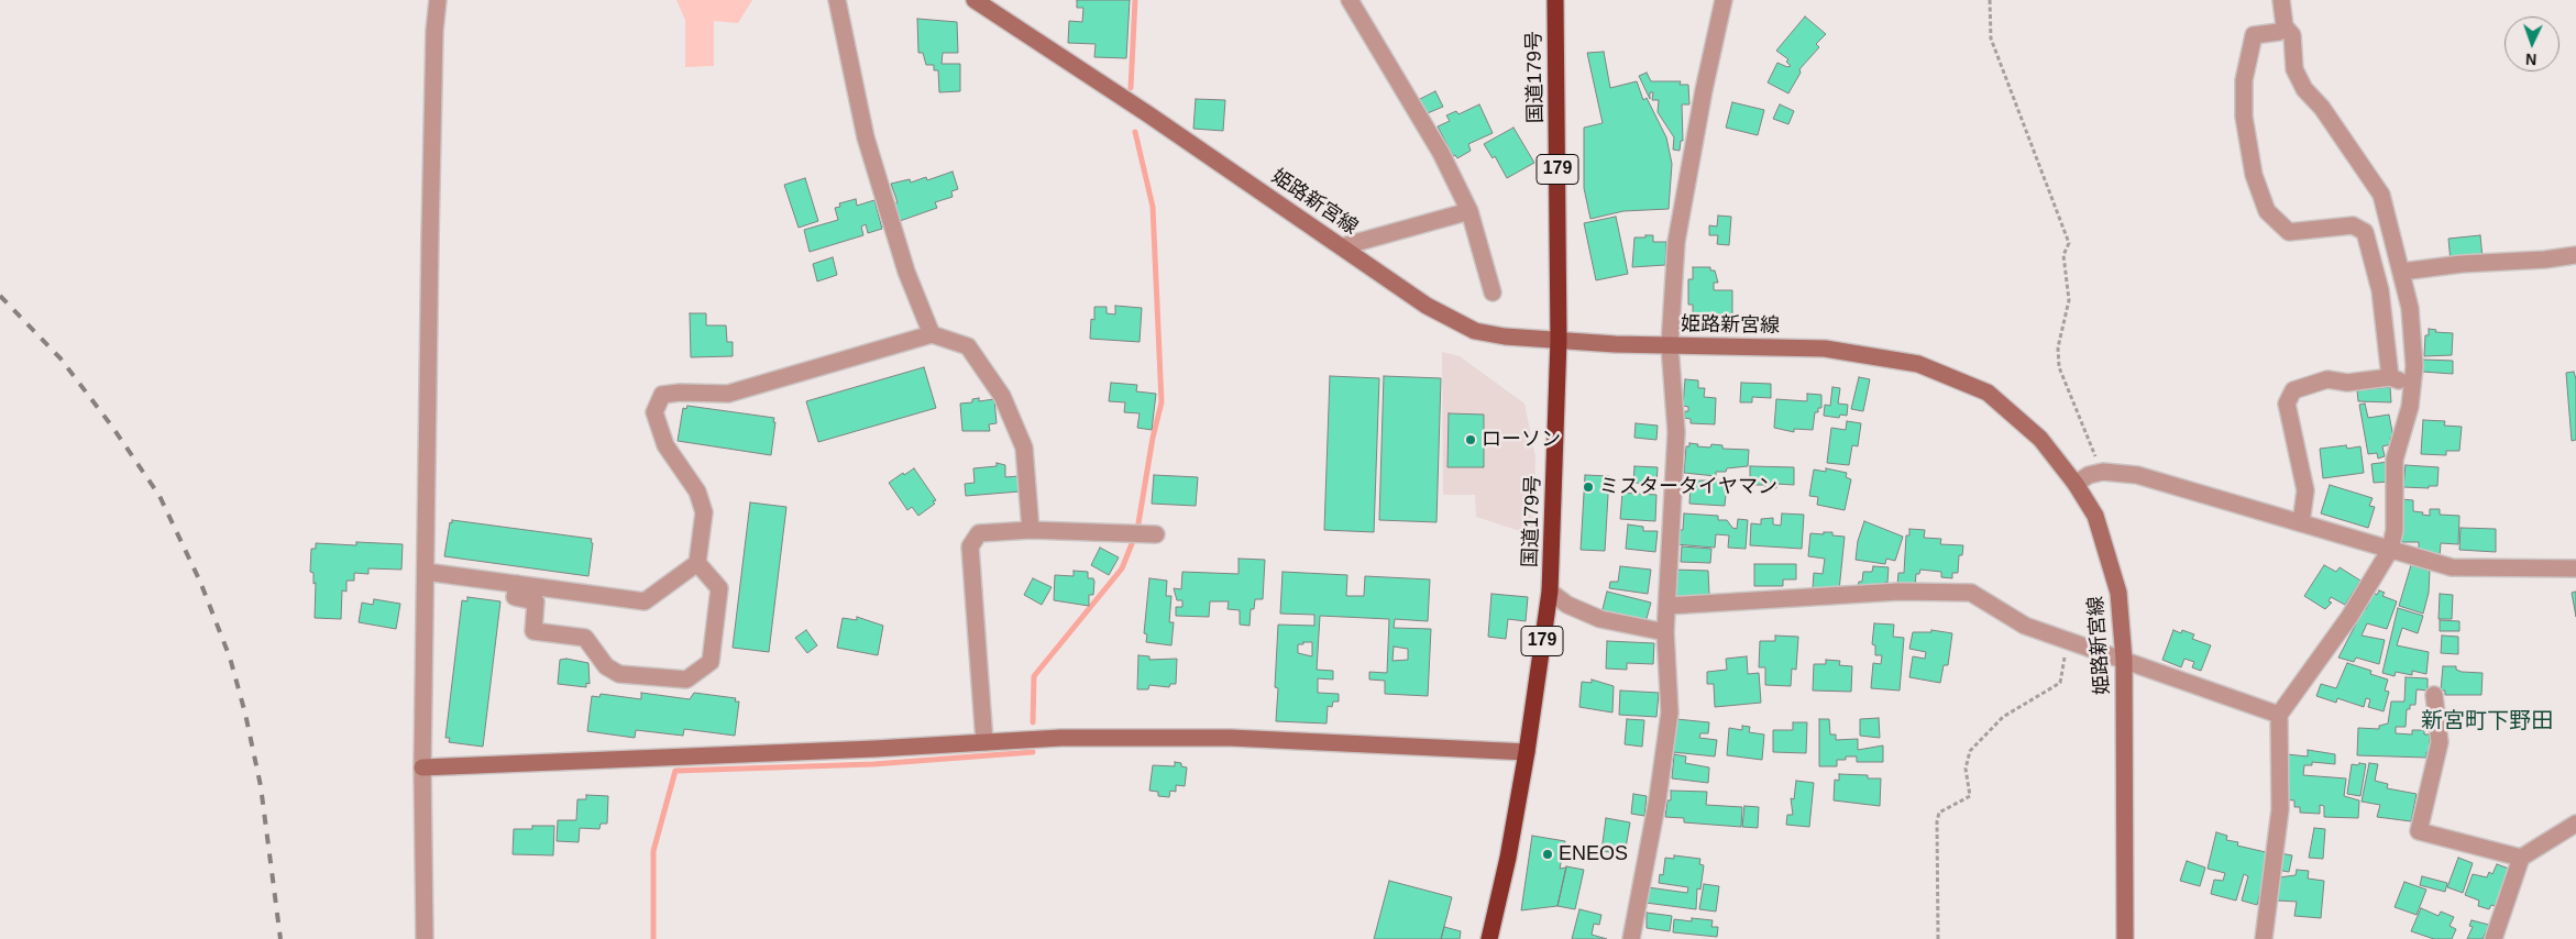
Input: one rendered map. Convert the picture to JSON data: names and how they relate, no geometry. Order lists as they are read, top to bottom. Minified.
{"streets":{"highway":["国道179号","179"],"main road":["姫路新宮線"]},"crossings":[["国道179号","姫路新宮線"]],"districts":["新宮町下野田"],"places":["ローソン","ミスタータイヤマン","ENEOS"],"north":"bottom"}
